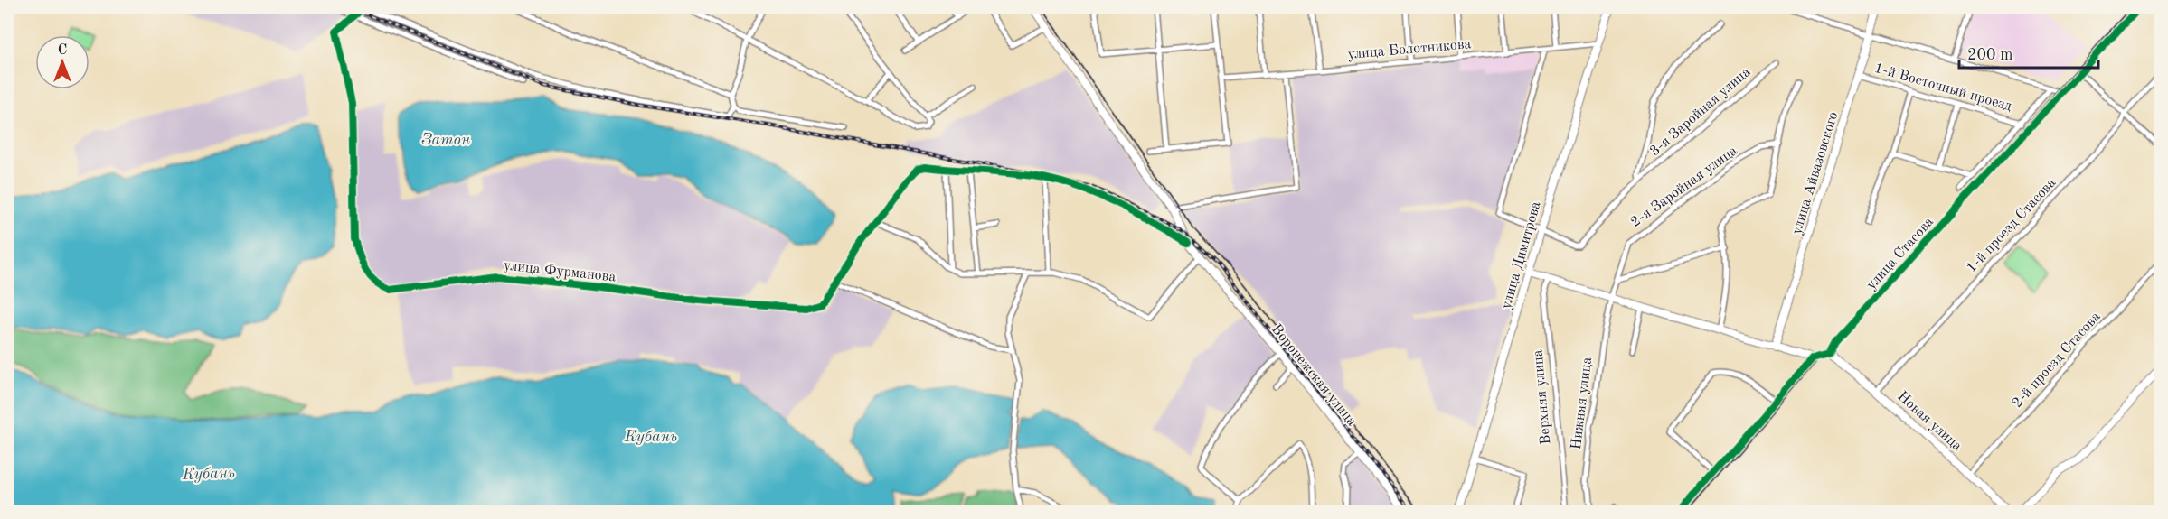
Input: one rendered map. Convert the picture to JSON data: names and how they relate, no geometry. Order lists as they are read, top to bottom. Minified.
{"streets":{"street":["улица Болотникова","1-й Восточный проезд","3-я Заройная улица","улица Айвазовского","2-я Заройная улица","1-й проезд Стасова","улица Стасова","улица Димитрова","улица Фурманова","2-й проезд Стасова","Воронежская улица","Верхняя улица","Нижняя улица","Новая улица"]},"crossings":[["улица Болотникова","улица Димитрова"],["1-й Восточный проезд","улица Айвазовского"],["3-я Заройная улица","улица Димитрова"],["2-я Заройная улица","Нижняя улица"],["1-й проезд Стасова","Новая улица"],["улица Стасова","Новая улица"],["2-й проезд Стасова","Новая улица"]],"water":["Затон","Кубань"],"scale_bar":"200 m","north":"top"}
